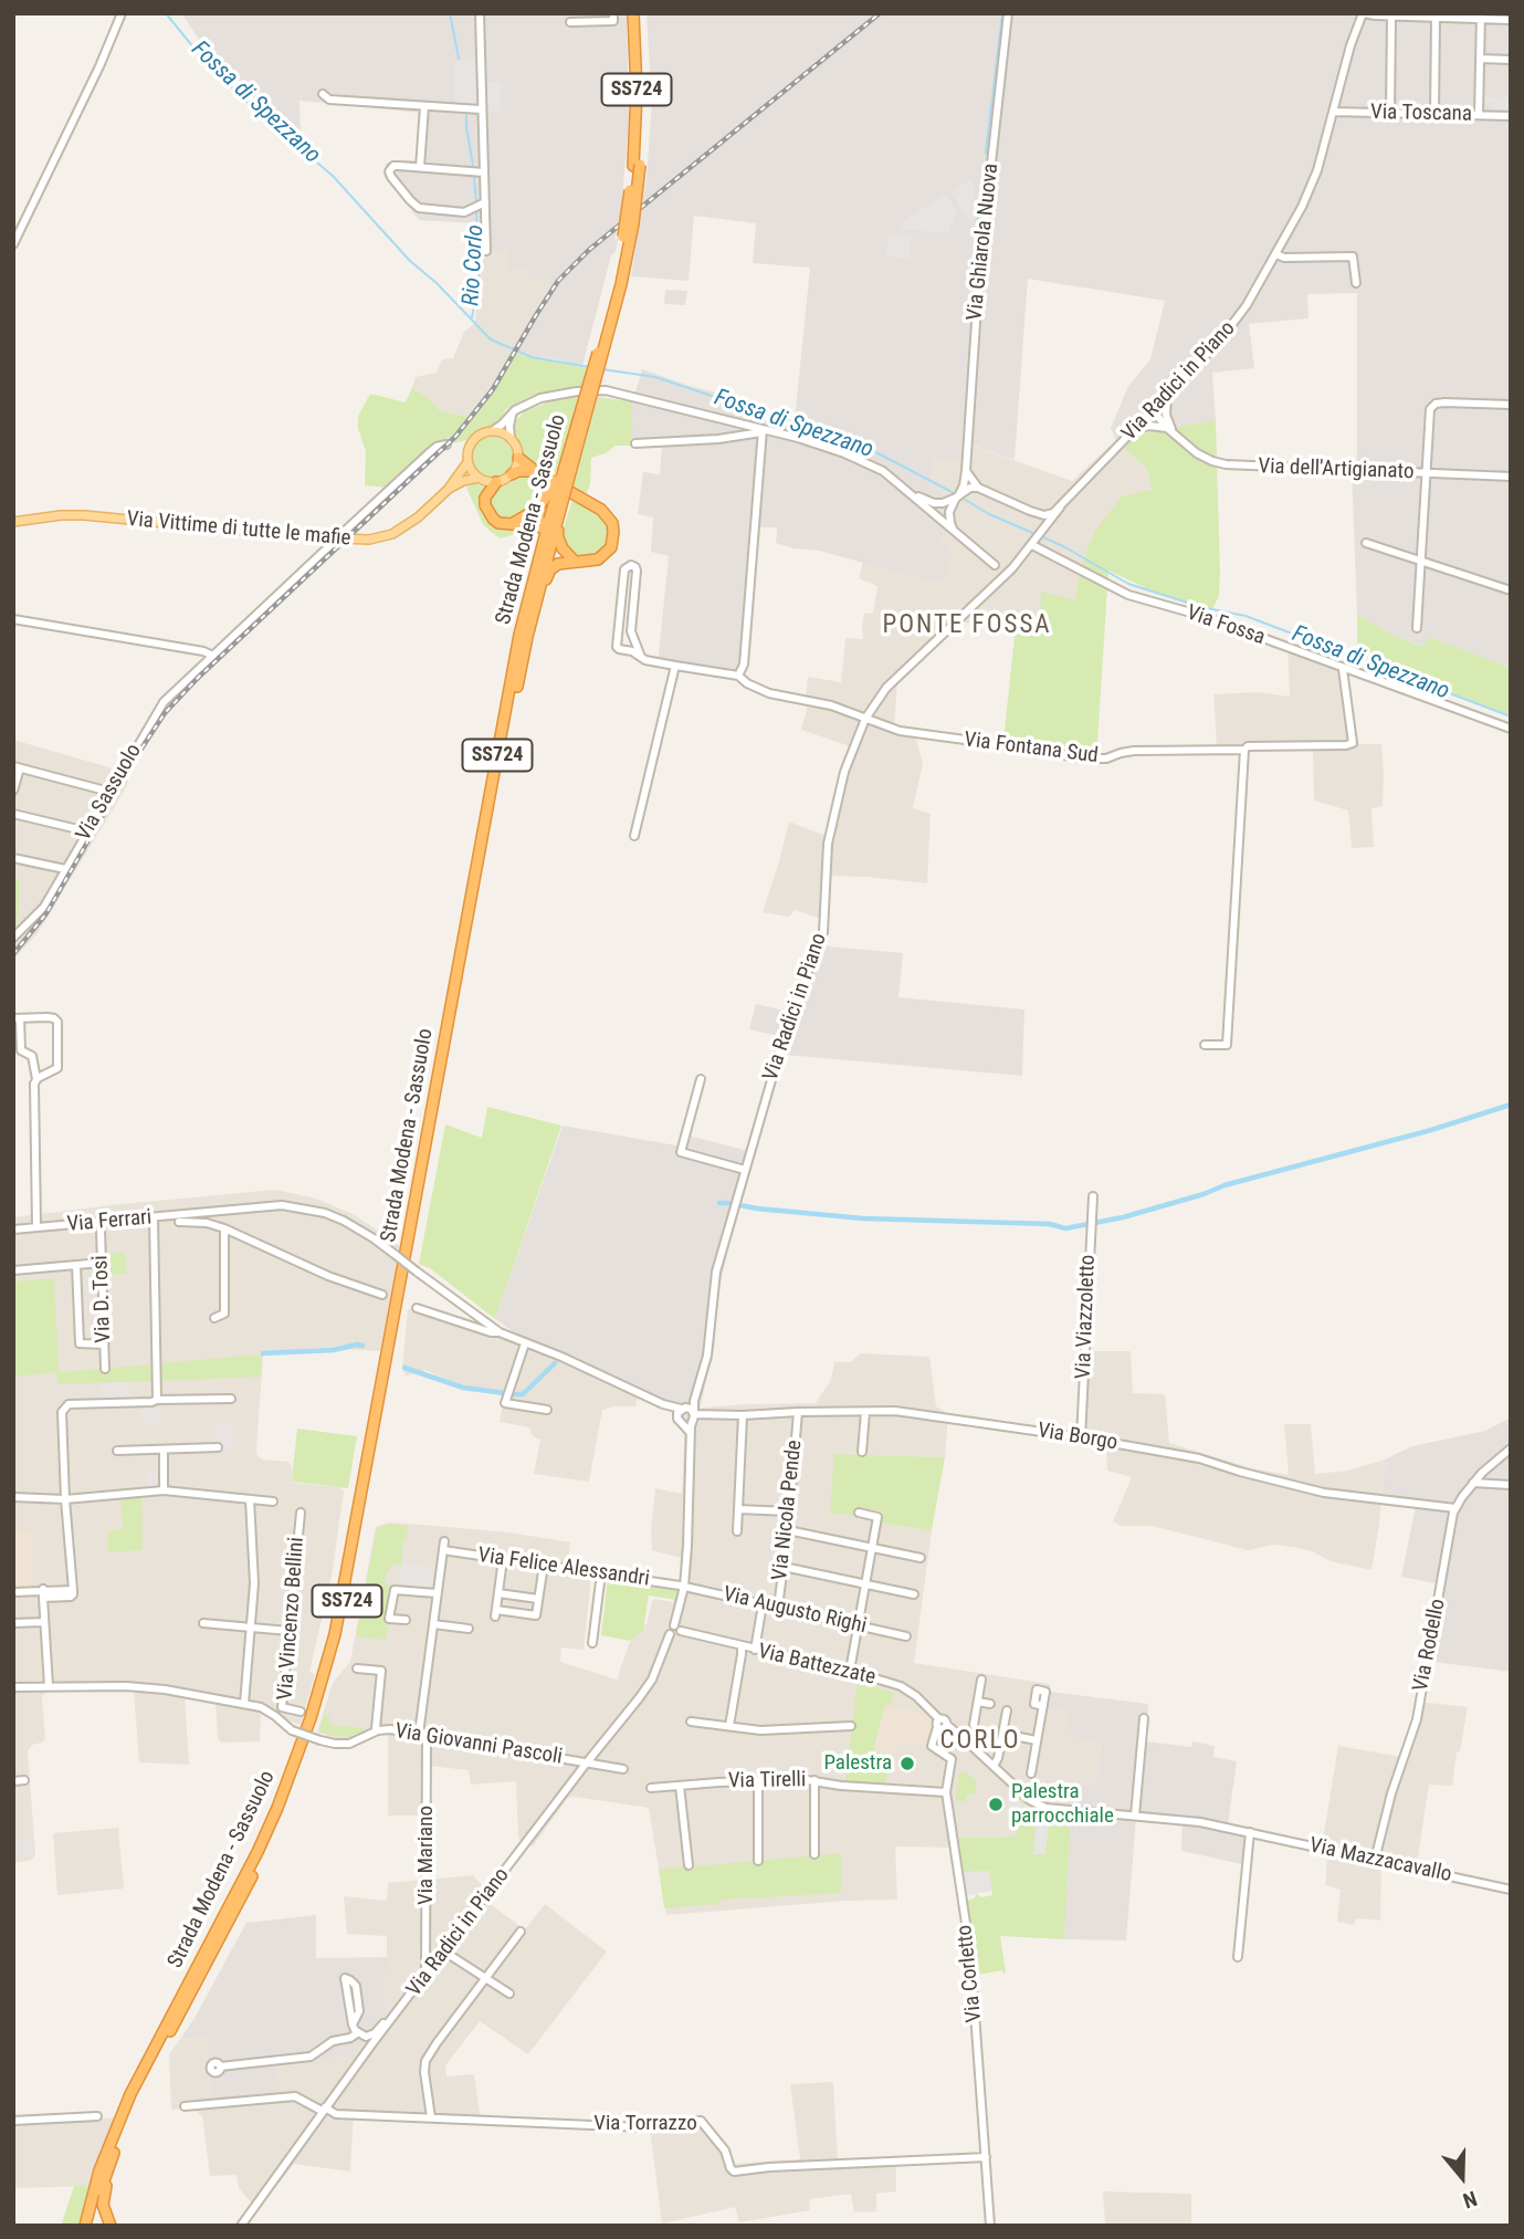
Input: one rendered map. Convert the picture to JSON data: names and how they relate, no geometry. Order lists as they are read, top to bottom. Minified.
{"streets":{"highway":["SS724","Strada Modena - Sassuolo"],"main road":["Via Vittime di tutte le mafie"],"street":["Via Toscana","Via Ghiarola Nuova","Via Radici in Piano","Via dell'Artigianato","Via Fossa","Via Fontana Sud","Via Sassuolo","Via Ferrari","Via D. Tosi","Via Viazzoletto","Via Borgo","Via Nicola Pende","Via Felice Alessandri","Via Augusto Righi","Via Vincenzo Bellini","Via Rodello","Via Battezzate","Via Giovanni Pascoli","Via Tirelli","Via Mariano","Via Mazzacavallo","Via Corletto","Via Torrazzo"]},"crossings":[["Via Toscana","Via Radici in Piano"],["Via Ghiarola Nuova","Via Radici in Piano"],["Via Ghiarola Nuova","Via Fossa"],["Via Radici in Piano","Via dell'Artigianato"],["Via Radici in Piano","Via Fossa"],["Via Radici in Piano","Via Fontana Sud"],["Via Radici in Piano","Via Ferrari"],["Via Radici in Piano","Via Borgo"],["Via Radici in Piano","Via Felice Alessandri"],["Via Radici in Piano","Via Augusto Righi"],["Via Radici in Piano","Via Battezzate"],["Via Radici in Piano","Via Giovanni Pascoli"],["Via Radici in Piano","Via Mariano"],["Via Radici in Piano","Via Torrazzo"],["Via Fossa","Via Fontana Sud"],["Via Ferrari","Via Borgo"],["Via Viazzoletto","Via Borgo"],["Via Borgo","Via Nicola Pende"],["Via Borgo","Via Rodello"],["Via Nicola Pende","Via Augusto Righi"],["Via Felice Alessandri","Via Augusto Righi"],["Via Felice Alessandri","Via Mariano"],["Via Rodello","Via Mazzacavallo"],["Via Battezzate","Via Corletto"],["Via Giovanni Pascoli","Via Mariano"],["Via Tirelli","Via Corletto"],["Via Corletto","Via Torrazzo"]],"districts":["PONTE FOSSA","CORLO"],"water":["Fossa di Spezzano","Rio Corlo"],"places":["Palestra","Palestra parrocchiale"],"north":"bottom"}
